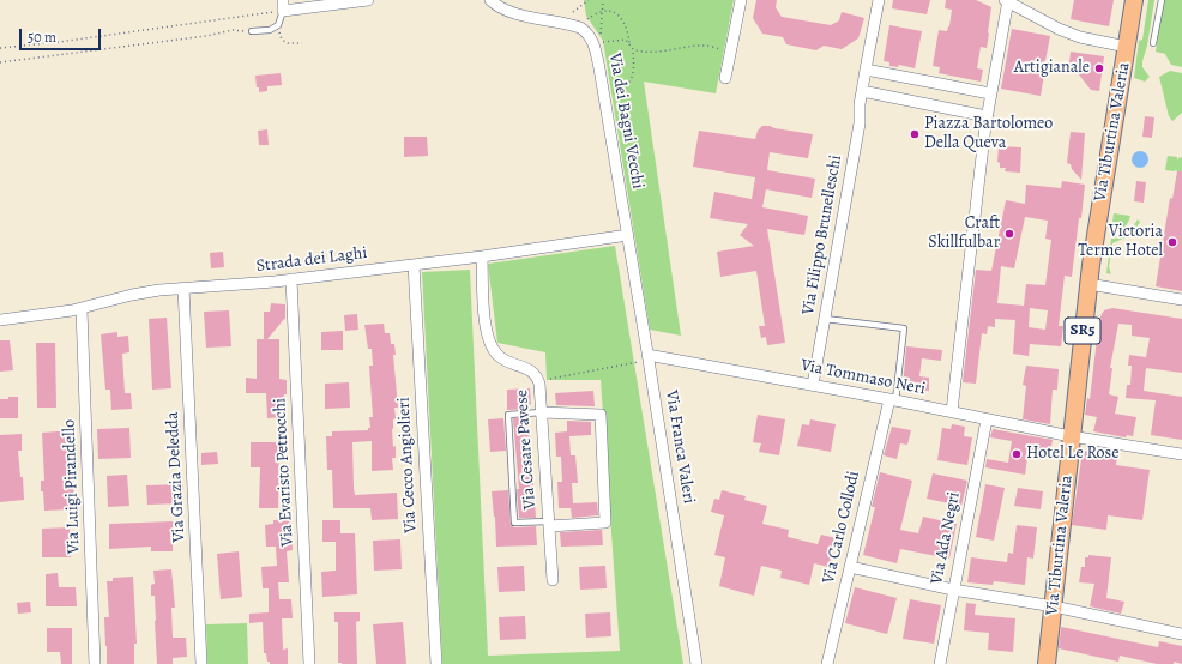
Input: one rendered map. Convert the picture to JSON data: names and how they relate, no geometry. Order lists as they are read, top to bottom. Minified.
{"streets":{"main road":["Via Tiburtina Valeria","SR5"],"street":["Via dei Bagni Vecchi","Via Filippo Brunelleschi","Strada dei Laghi","Via Tommaso Neri","Via Franca Valeri","Via Cesare Pavese","Via Cecco Angiolieri","Via Evaristo Petrocchi","Via Grazia Deledda","Via Luigi Pirandello","Via Carlo Collodi","Via Ada Negri"]},"crossings":[["Via dei Bagni Vecchi","Strada dei Laghi"],["Via dei Bagni Vecchi","Via Franca Valeri"],["Via Tiburtina Valeria","Via Tommaso Neri"],["Via Filippo Brunelleschi","Via Tommaso Neri"],["Strada dei Laghi","Via Franca Valeri"],["Strada dei Laghi","Via Cesare Pavese"],["Strada dei Laghi","Via Cecco Angiolieri"],["Strada dei Laghi","Via Evaristo Petrocchi"],["Strada dei Laghi","Via Grazia Deledda"],["Strada dei Laghi","Via Luigi Pirandello"],["Via Tommaso Neri","Via Franca Valeri"],["Via Tommaso Neri","Via Carlo Collodi"],["Via Tommaso Neri","Via Ada Negri"]],"places":["Artigianale","Piazza Bartolomeo Della Queva","Craft Skillfulbar","Victoria Terme Hotel","Hotel Le Rose"],"scale_bar":"50 m"}
